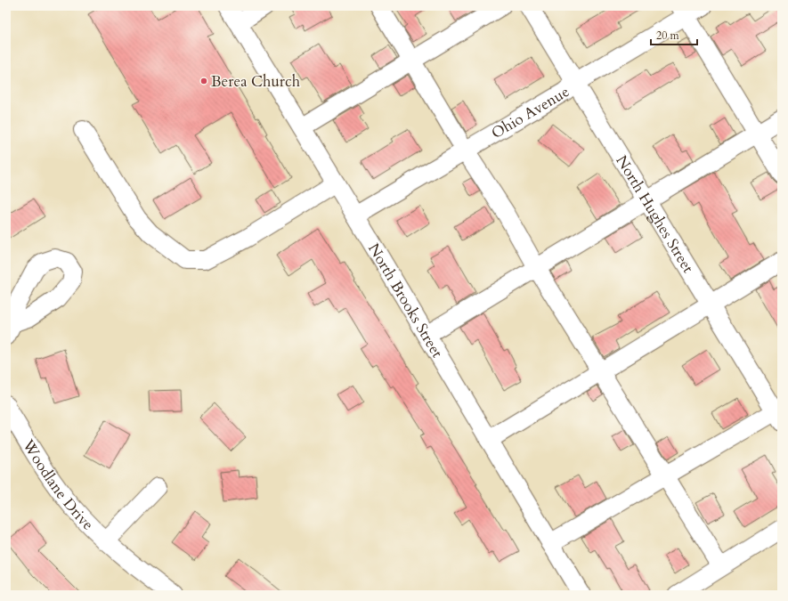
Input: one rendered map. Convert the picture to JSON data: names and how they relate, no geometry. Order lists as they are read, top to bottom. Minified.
{"streets":{"street":["Ohio Avenue","North Hughes Street","North Brooks Street","Woodlane Drive"]},"crossings":[["Ohio Avenue","North Hughes Street"],["Ohio Avenue","North Brooks Street"]],"places":["Berea Church"],"scale_bar":"20 m"}
